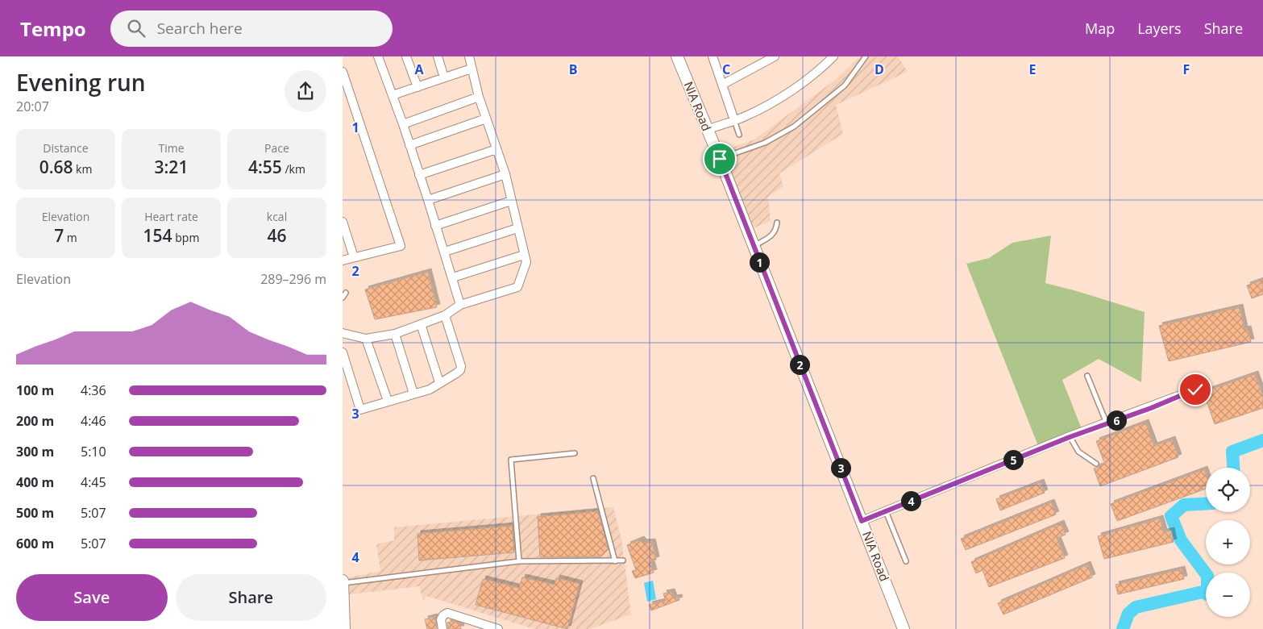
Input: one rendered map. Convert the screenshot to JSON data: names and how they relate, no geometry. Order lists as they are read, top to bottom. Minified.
{"streets":{"street":["NIA Road"]},"page":{"header":"Tempo","search":"Search here","nav":["Map","Layers","Share"],"heading":["Evening run","20:07"],"stats":[["Distance","0.68 km"],["Time","3:21"],["Pace","4:55 /km"],["Elevation","7 m"],["Heart rate","154 bpm"],["kcal","46"]],"pins":["1","2","6","5","3","4"],"chart":["Elevation","289–296 m"],"list":[{"name":"100 m","note":"4:36"},{"name":"200 m","note":"4:46"},{"name":"300 m","note":"5:10"},{"name":"400 m","note":"4:45"},{"name":"500 m","note":"5:07"},{"name":"600 m","note":"5:07"}],"map_buttons":["+","−"],"buttons":["Save","Share"]},"grid":{"columns":["A","B","C","D","E","F"],"rows":["1","2","3","4"]}}
